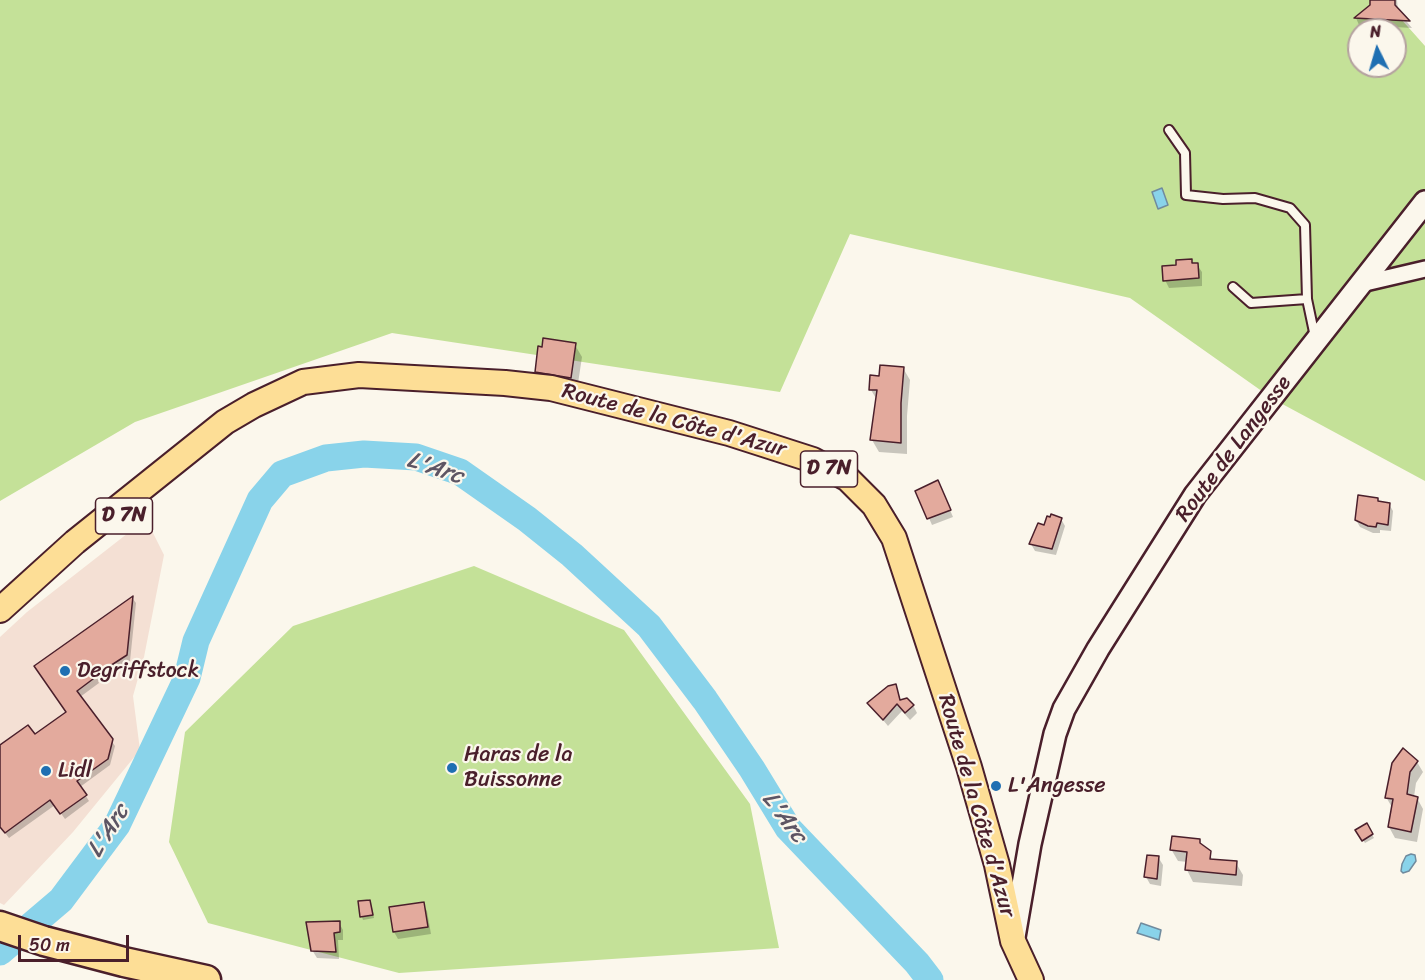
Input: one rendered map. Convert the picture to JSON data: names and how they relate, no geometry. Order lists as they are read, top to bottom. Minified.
{"streets":{"main road":["Route de la Côte d'Azur","D 7N"],"street":["Route de Langesse"]},"crossings":[["Route de la Côte d'Azur","Route de Langesse"],["Route de la Côte d'Azur","D 7N"]],"water":["L'Arc"],"places":["Degriffstock","Haras de la Buissonne","Lidl","L'Angesse"],"scale_bar":"50 m","north":"top"}
